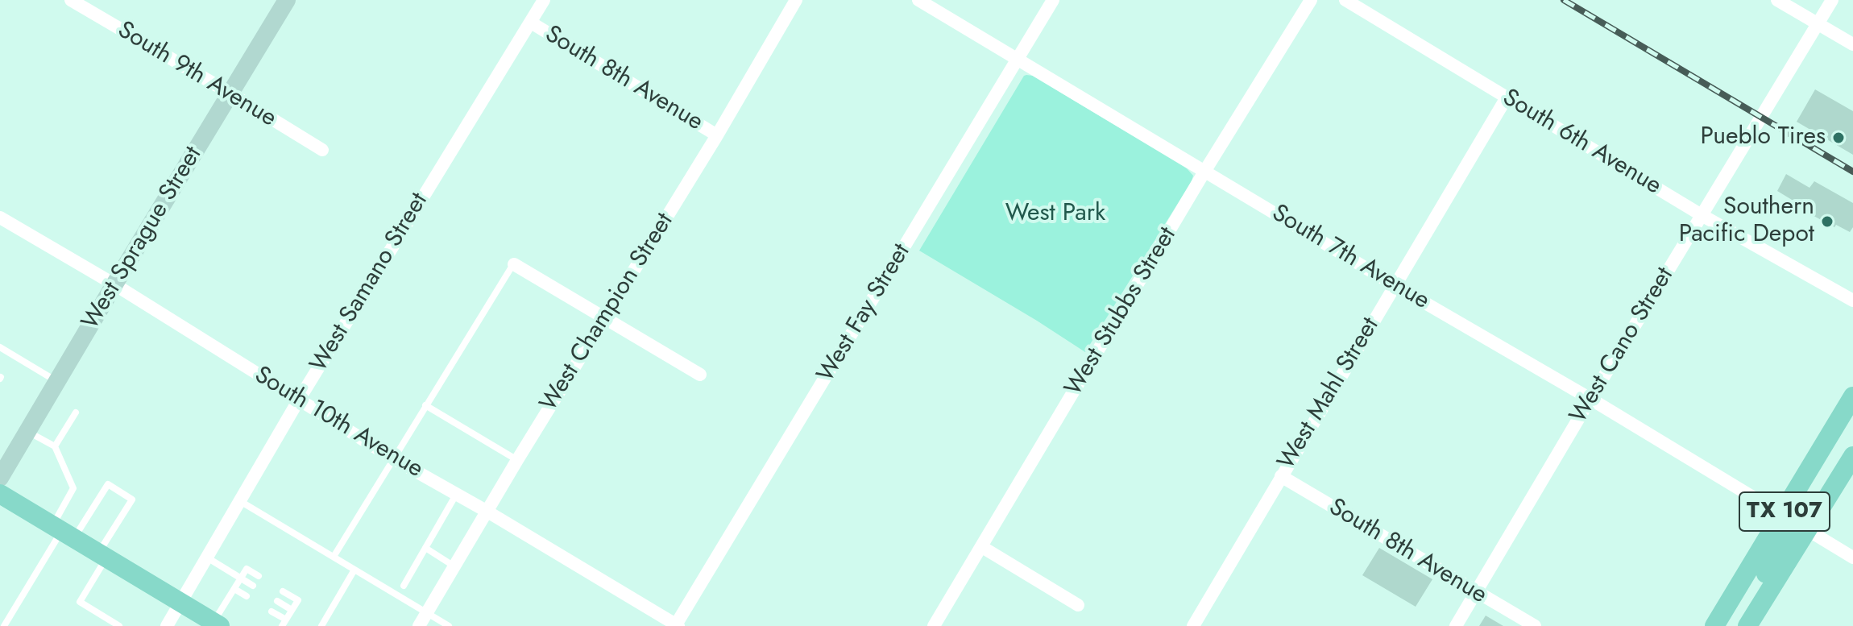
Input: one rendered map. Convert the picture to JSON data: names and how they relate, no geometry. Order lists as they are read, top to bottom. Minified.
{"streets":{"main road":["TX 107"],"street":["South 9th Avenue","South 8th Avenue","South 6th Avenue","West Sprague Street","South 7th Avenue","West Samano Street","West Stubbs Street","West Champion Street","West Fay Street","West Cano Street","West Mahl Street","South 10th Avenue"]},"crossings":[["South 9th Avenue","West Sprague Street"],["South 8th Avenue","West Samano Street"],["South 8th Avenue","West Champion Street"],["South 8th Avenue","West Cano Street"],["South 8th Avenue","West Mahl Street"],["South 6th Avenue","West Cano Street"],["South 6th Avenue","West Mahl Street"],["West Sprague Street","South 10th Avenue"],["South 7th Avenue","West Stubbs Street"],["South 7th Avenue","West Fay Street"],["South 7th Avenue","West Cano Street"],["South 7th Avenue","West Mahl Street"],["South 7th Avenue","TX 107"],["West Samano Street","South 10th Avenue"],["West Champion Street","South 10th Avenue"],["West Fay Street","South 10th Avenue"]],"parks":["West Park"],"places":["Pueblo Tires","Southern Pacific Depot"]}
